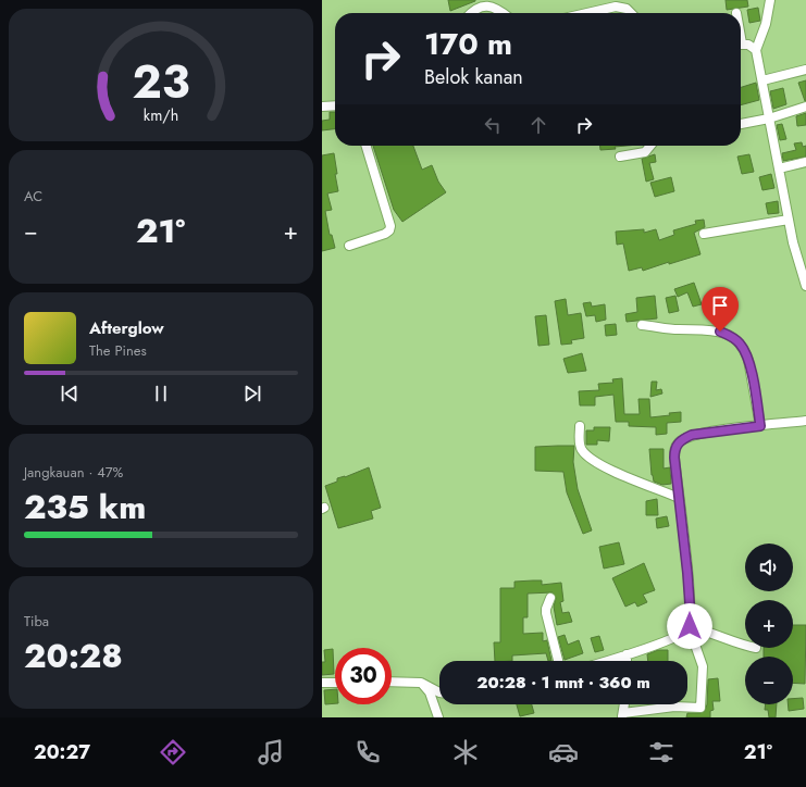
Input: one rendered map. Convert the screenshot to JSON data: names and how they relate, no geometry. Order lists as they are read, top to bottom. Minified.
{"page":{"turn":["170 m","Belok kanan"],"tile":["AC",["Jangkauan · 47%","235 km"],["Tiba","20:28"]],"heat":["−","21°","+"],"song":["Afterglow","The Pines"],"map_buttons":["+","−"],"limit":"30","trip":"20:28 · 1 mnt · 360 m","tabs":["20:27","21°"],"gauge":["23","km/h"]}}
